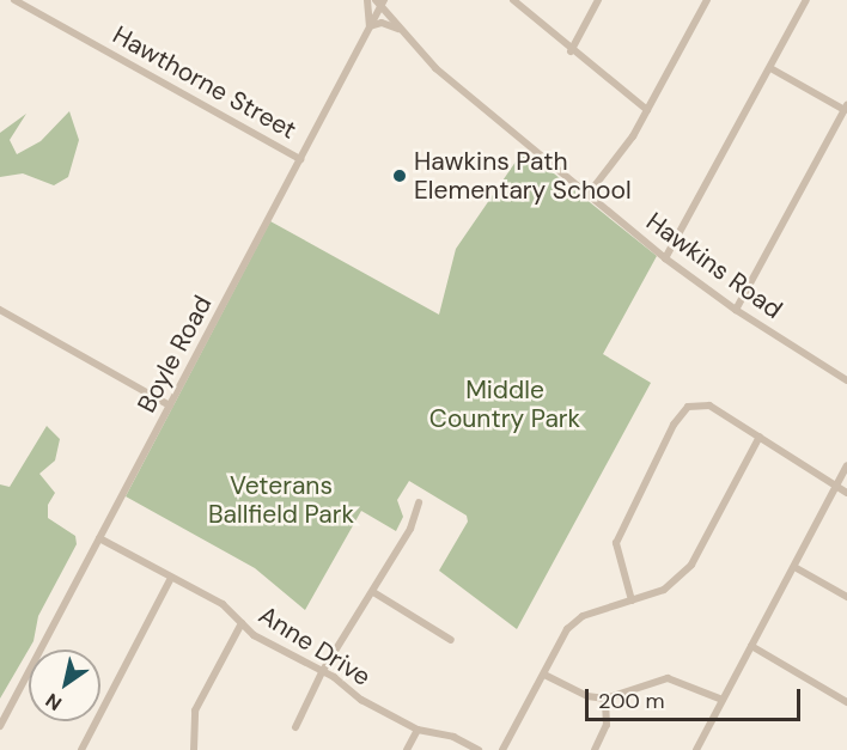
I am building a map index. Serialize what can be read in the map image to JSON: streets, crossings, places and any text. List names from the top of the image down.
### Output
{
  "streets": {
    "street": [
      "Hawthorne Street",
      "Hawkins Road",
      "Boyle Road",
      "Anne Drive"
    ]
  },
  "crossings": [
    ["Hawthorne Street", "Boyle Road"],
    ["Hawkins Road", "Boyle Road"],
    ["Boyle Road", "Anne Drive"]
  ],
  "parks": ["Middle Country Park", "Veterans Ballfield Park"],
  "places": ["Hawkins Path Elementary School"],
  "scale_bar": "200 m",
  "north": "bottom left"
}
